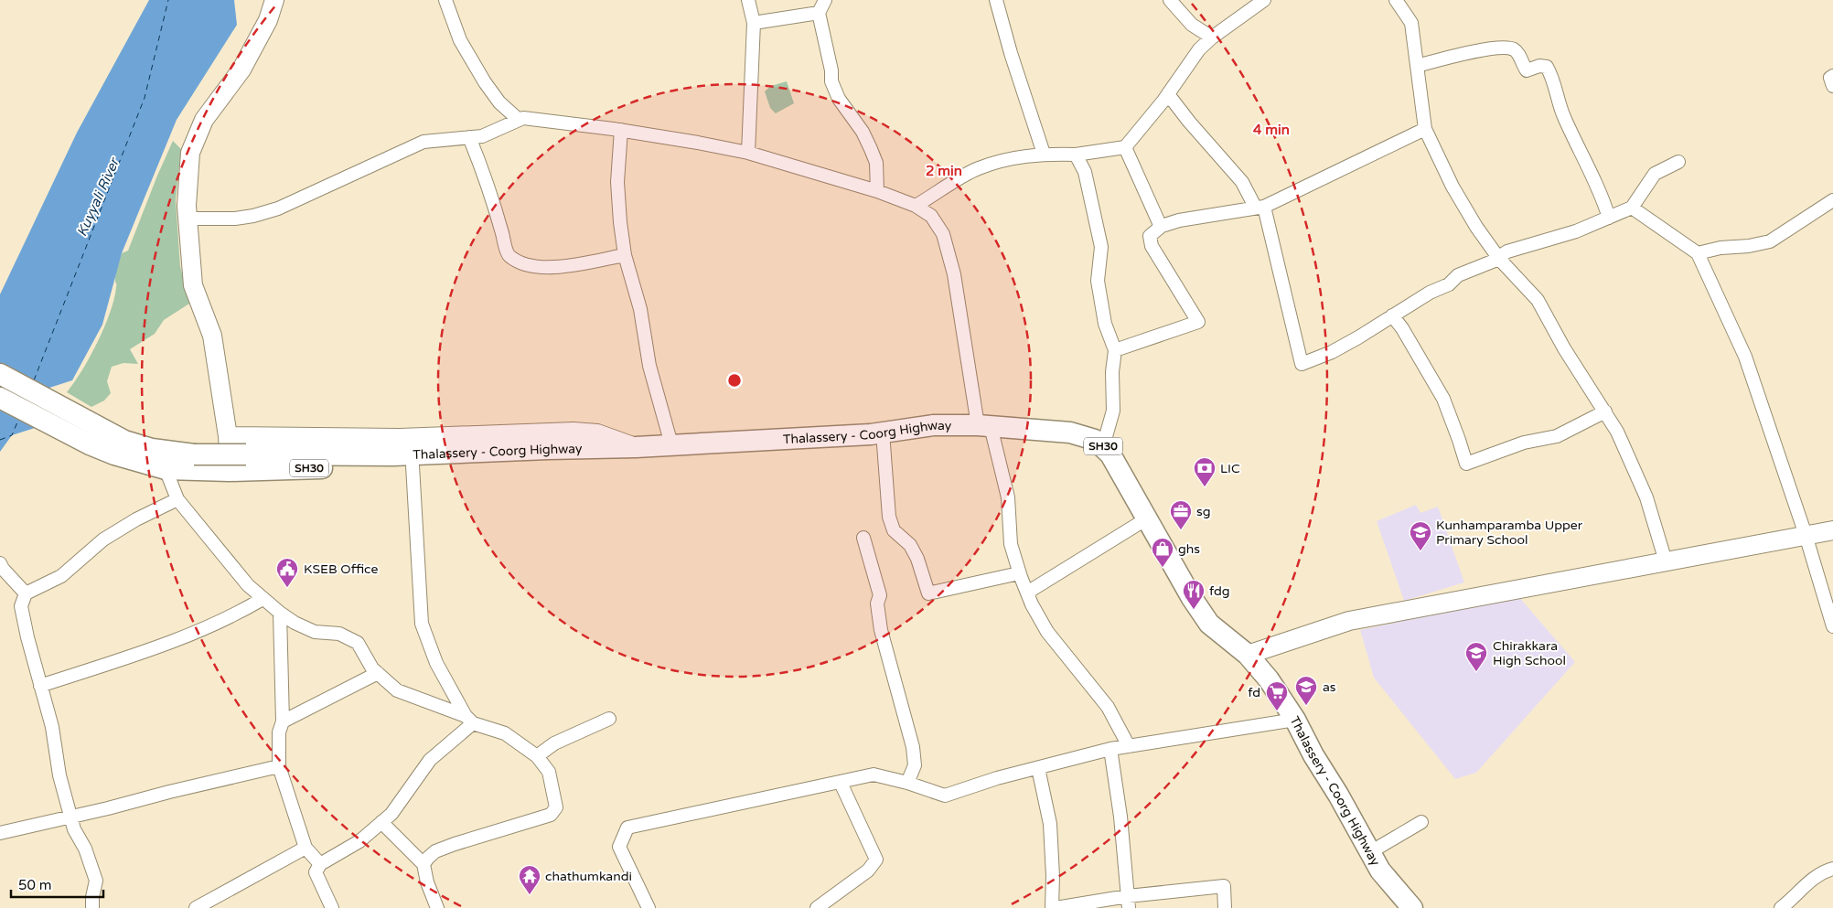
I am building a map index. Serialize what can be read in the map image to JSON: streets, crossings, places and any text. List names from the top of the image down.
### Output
{
  "streets": {
    "main road": ["Thalassery - Coorg Highway", "SH30"]
  },
  "crossings": [
    ["Thalassery - Coorg Highway", "SH30"]
  ],
  "water": ["Kuyyali River"],
  "places": {
    "bank": ["LIC"],
    "office": ["sg"],
    "school or university": ["Kunhamparamba Upper Primary School", "Chirakkara High School", "as"],
    "shop": ["ghs"],
    "public building": ["KSEB Office"],
    "restaurant": ["fdg"],
    "supermarket": ["fd"],
    "temple": ["chathumkandi"]
  },
  "scale_bar": "50 m",
  "rings": ["4 min", "2 min"]
}
